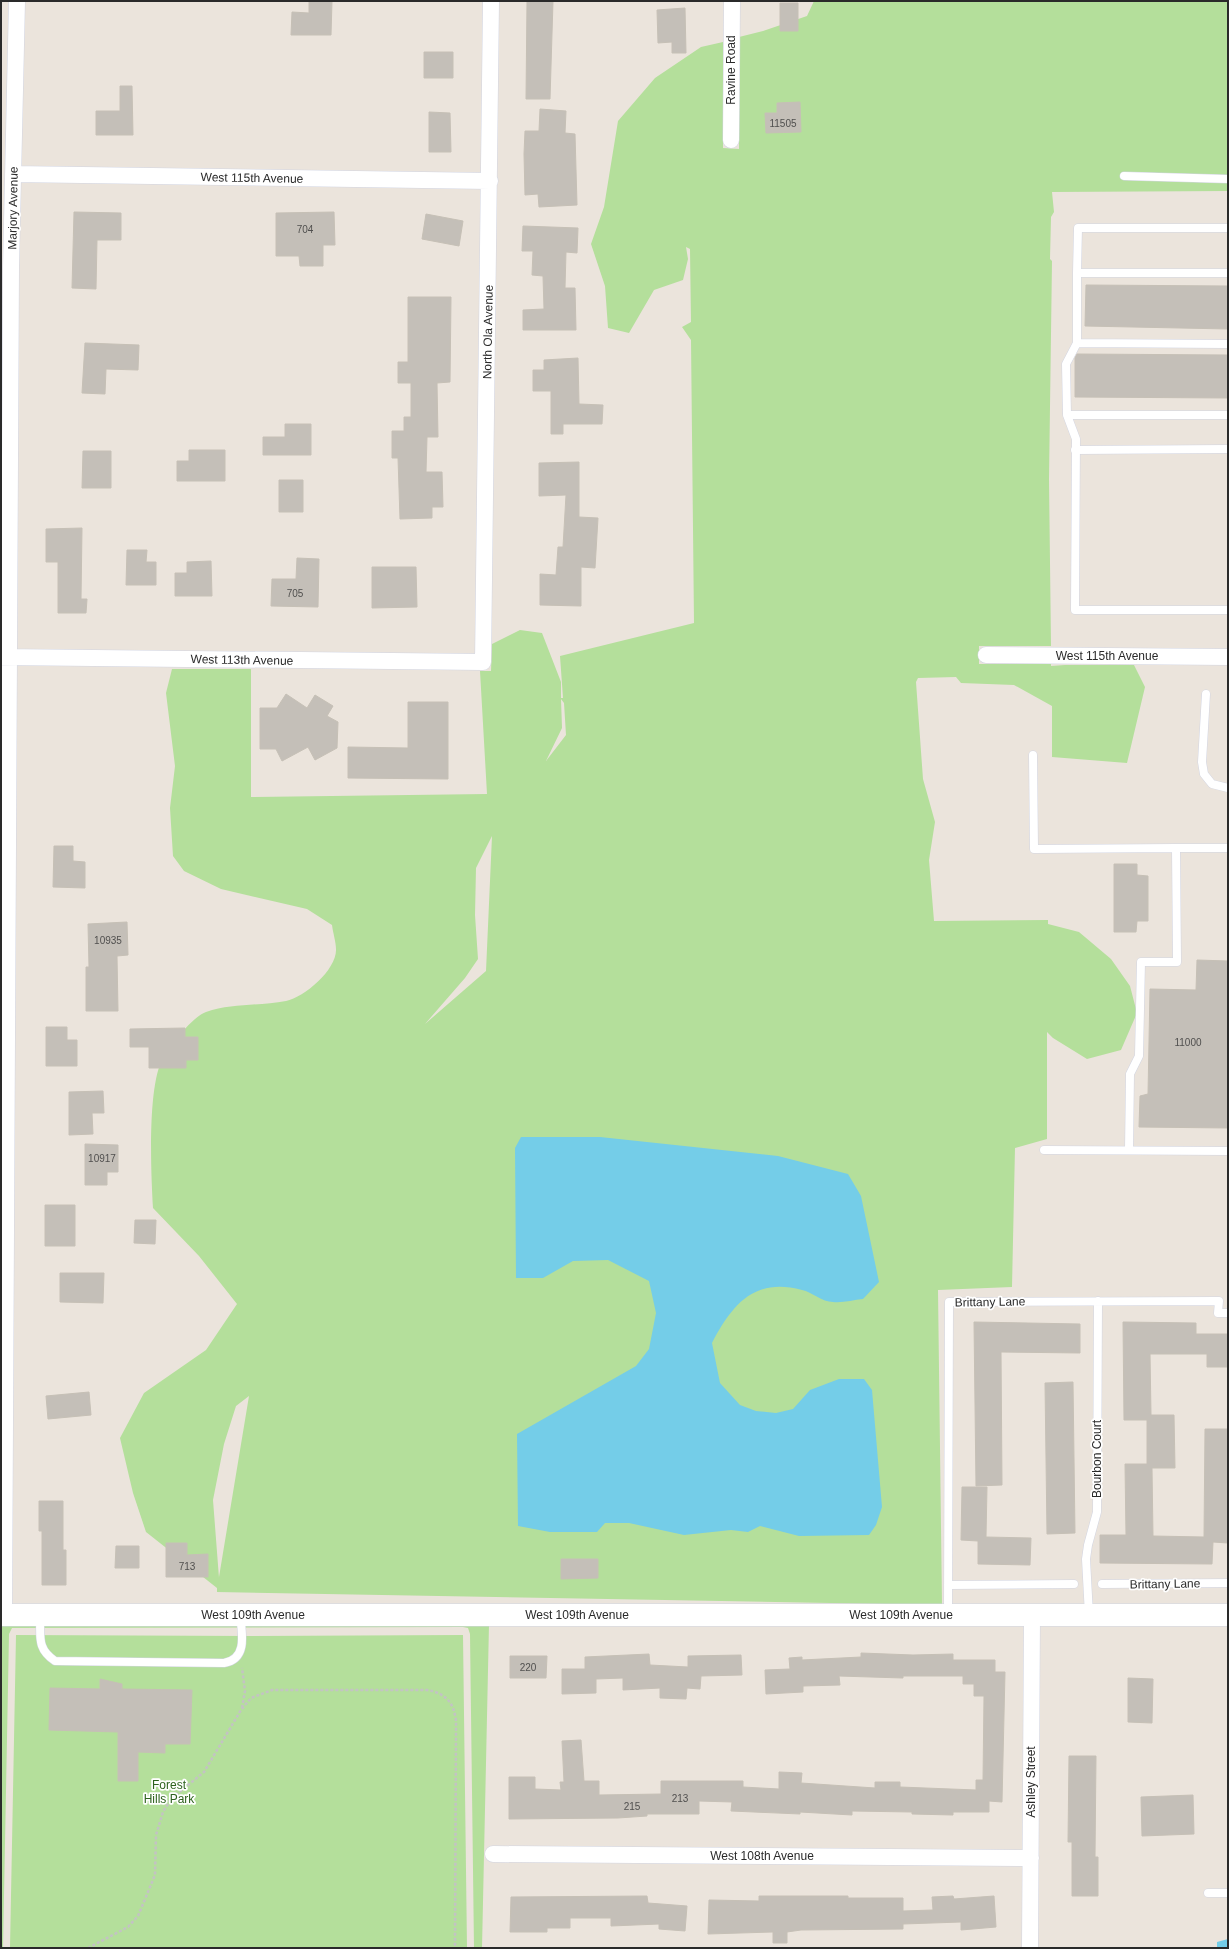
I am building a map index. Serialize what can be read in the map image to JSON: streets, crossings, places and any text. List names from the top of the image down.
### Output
{
  "streets": {
    "street": [
      "Ravine Road",
      "West 115th Avenue",
      "Marjory Avenue",
      "North Ola Avenue",
      "West 113th Avenue",
      "West 109th Avenue",
      "Ashley Street",
      "West 108th Avenue"
    ],
    "lane": ["Brittany Lane", "Bourbon Court"]
  },
  "crossings": [
    ["West 115th Avenue", "Marjory Avenue"],
    ["West 115th Avenue", "North Ola Avenue"],
    ["Marjory Avenue", "West 113th Avenue"],
    ["Marjory Avenue", "West 109th Avenue"],
    ["North Ola Avenue", "West 113th Avenue"],
    ["Brittany Lane", "Bourbon Court"],
    ["Brittany Lane", "West 109th Avenue"],
    ["Bourbon Court", "West 109th Avenue"],
    ["West 109th Avenue", "Ashley Street"],
    ["Ashley Street", "West 108th Avenue"]
  ],
  "parks": ["Forest Hills Park"],
  "house_numbers": [
    "11505",
    "704",
    "705",
    "10935",
    "11000",
    "10917",
    "713",
    "220",
    "213",
    "215"
  ]
}
